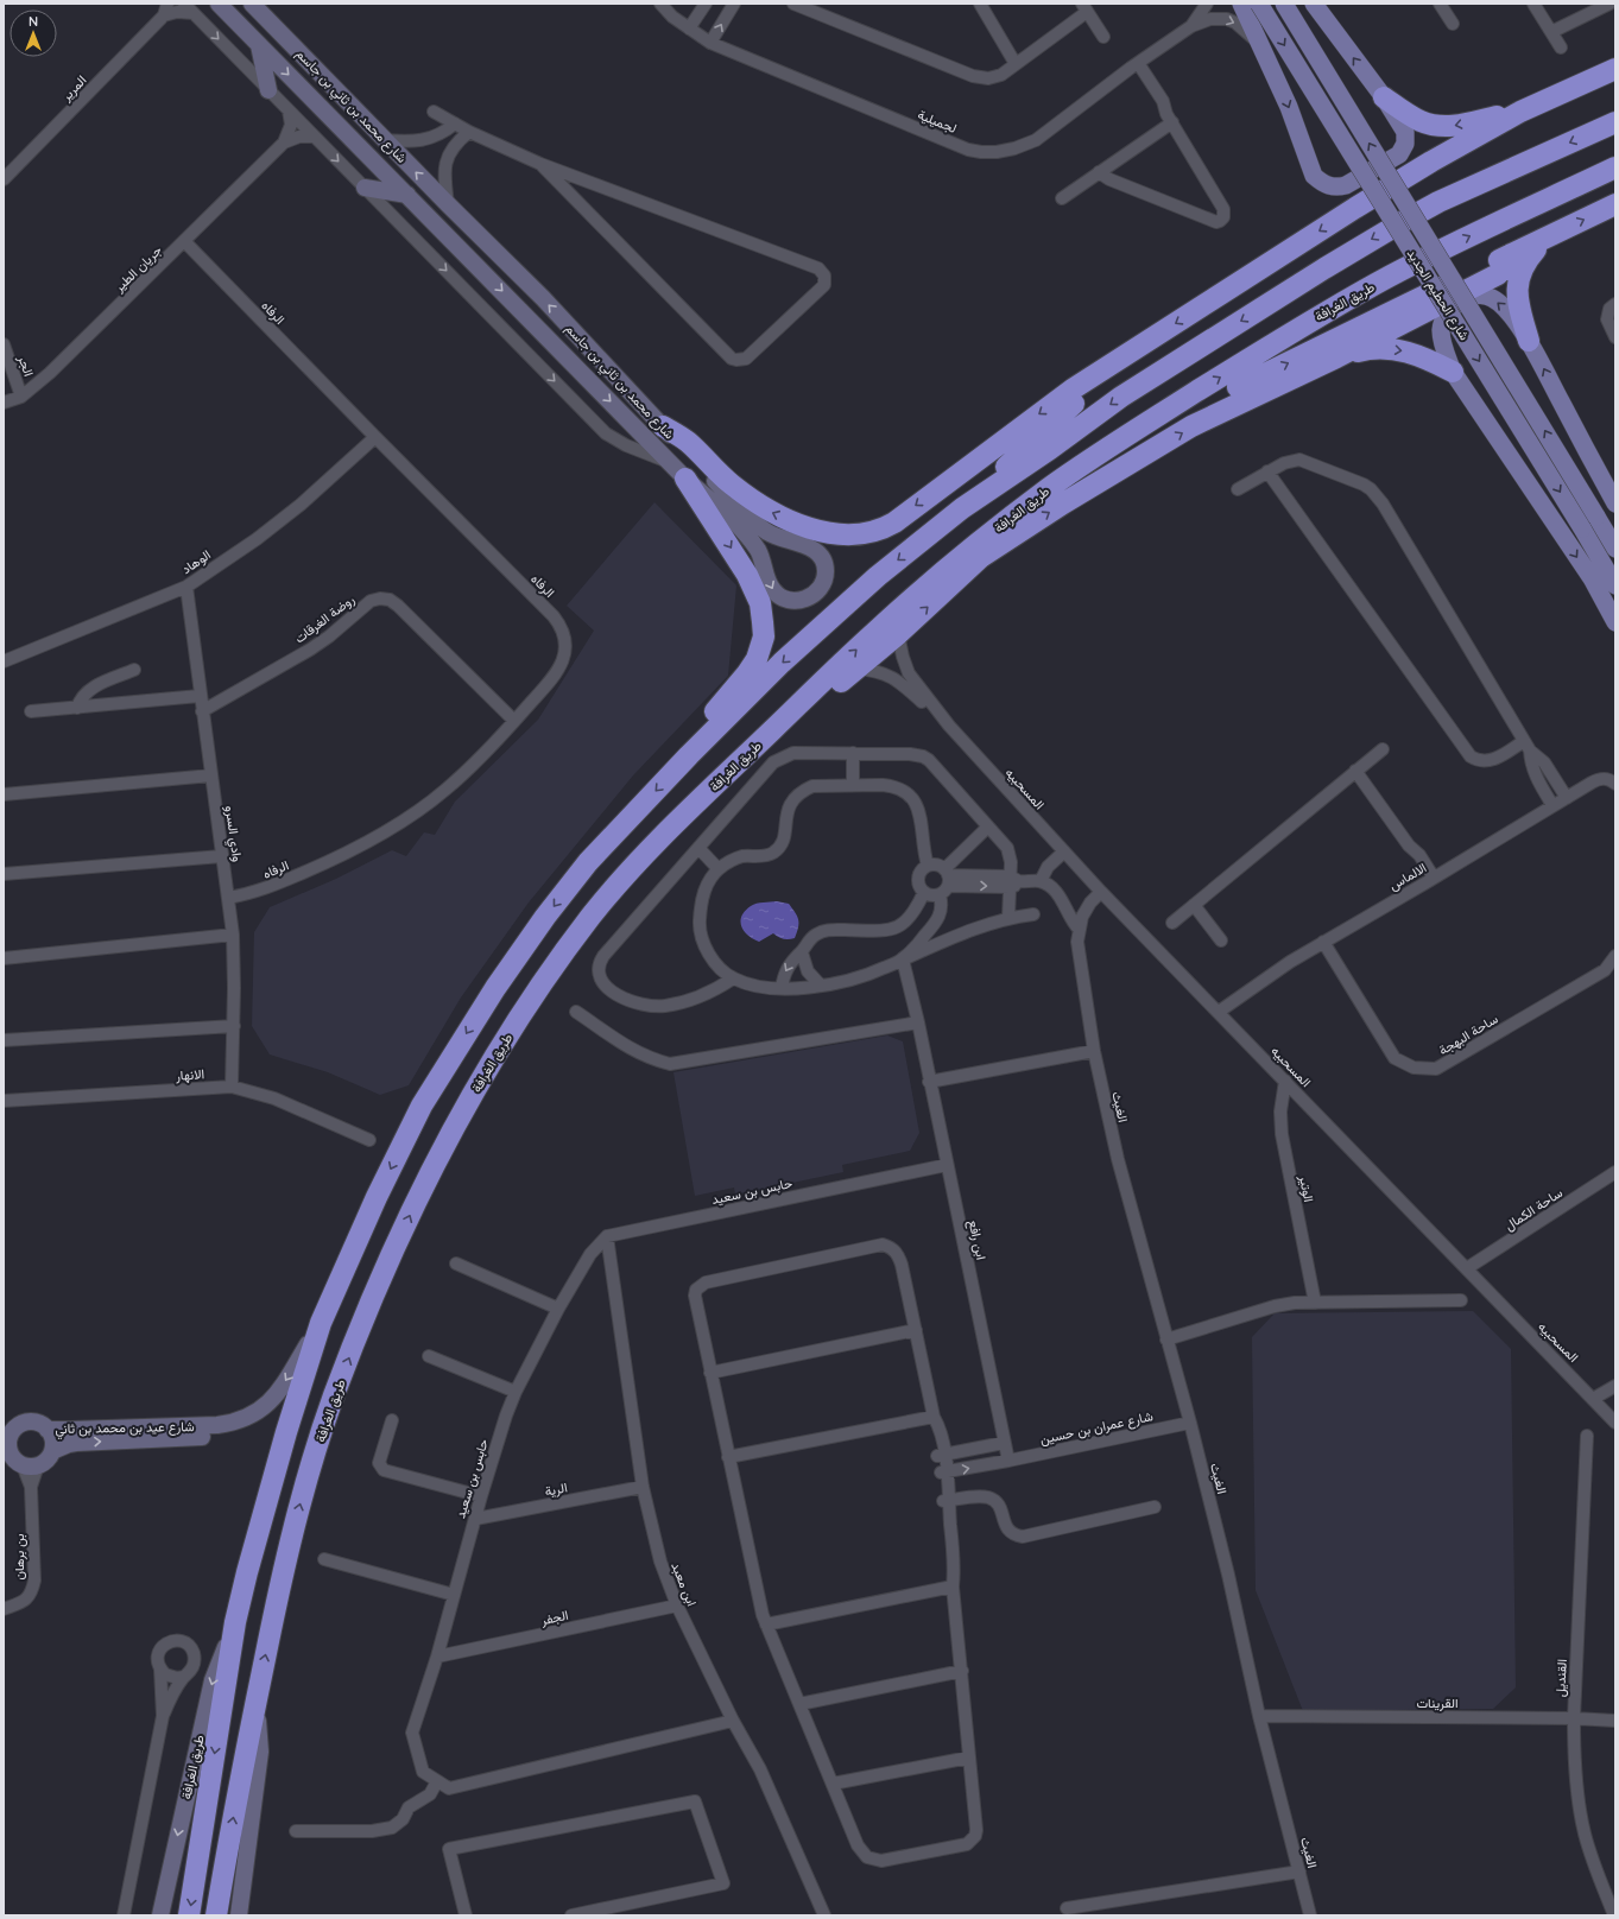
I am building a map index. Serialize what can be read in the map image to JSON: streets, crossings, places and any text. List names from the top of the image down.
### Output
{
  "streets": {
    "highway": ["طريق الغرافة"],
    "main road": ["شارع محمد بن ثاني بن جاسم", "شارع الحطيم الجديد", "شارع عيد بن محمد بن ثاني"],
    "street": [
      "المرير",
      "لجميلية",
      "جريان الطير",
      "الرفاه",
      "الجر",
      "الوهاد",
      "روضة الغرقات",
      "المسحبيه",
      "وادي السرو",
      "الالماس",
      "ساحة البهجة",
      "الانهار",
      "الغيث",
      "الوتير",
      "حابس بن سعيد",
      "ساحة الكمال",
      "ابن رافع",
      "شارع عمران بن حسين",
      "الرية",
      "بن برهان",
      "ابن معبد",
      "الجفر",
      "القنديل",
      "القرينات"
    ]
  },
  "crossings": [
    ["شارع محمد بن ثاني بن جاسم", "جريان الطير"],
    ["جريان الطير", "الرفاه"],
    ["جريان الطير", "الجر"],
    ["طريق الغرافة", "شارع عيد بن محمد بن ثاني"],
    ["الرفاه", "الوهاد"],
    ["الرفاه", "روضة الغرقات"],
    ["الرفاه", "وادي السرو"],
    ["الوهاد", "وادي السرو"],
    ["روضة الغرقات", "وادي السرو"],
    ["المسحبيه", "الالماس"],
    ["المسحبيه", "الغيث"],
    ["المسحبيه", "الوتير"],
    ["المسحبيه", "ساحة الكمال"],
    ["وادي السرو", "الانهار"],
    ["الالماس", "ساحة البهجة"],
    ["الغيث", "شارع عمران بن حسين"],
    ["الغيث", "القرينات"],
    ["حابس بن سعيد", "ابن رافع"],
    ["حابس بن سعيد", "الرية"],
    ["حابس بن سعيد", "ابن معبد"],
    ["حابس بن سعيد", "الجفر"],
    ["ابن رافع", "شارع عمران بن حسين"],
    ["شارع عيد بن محمد بن ثاني", "بن برهان"],
    ["الرية", "ابن معبد"],
    ["ابن معبد", "الجفر"],
    ["القنديل", "القرينات"]
  ],
  "north": "top"
}
